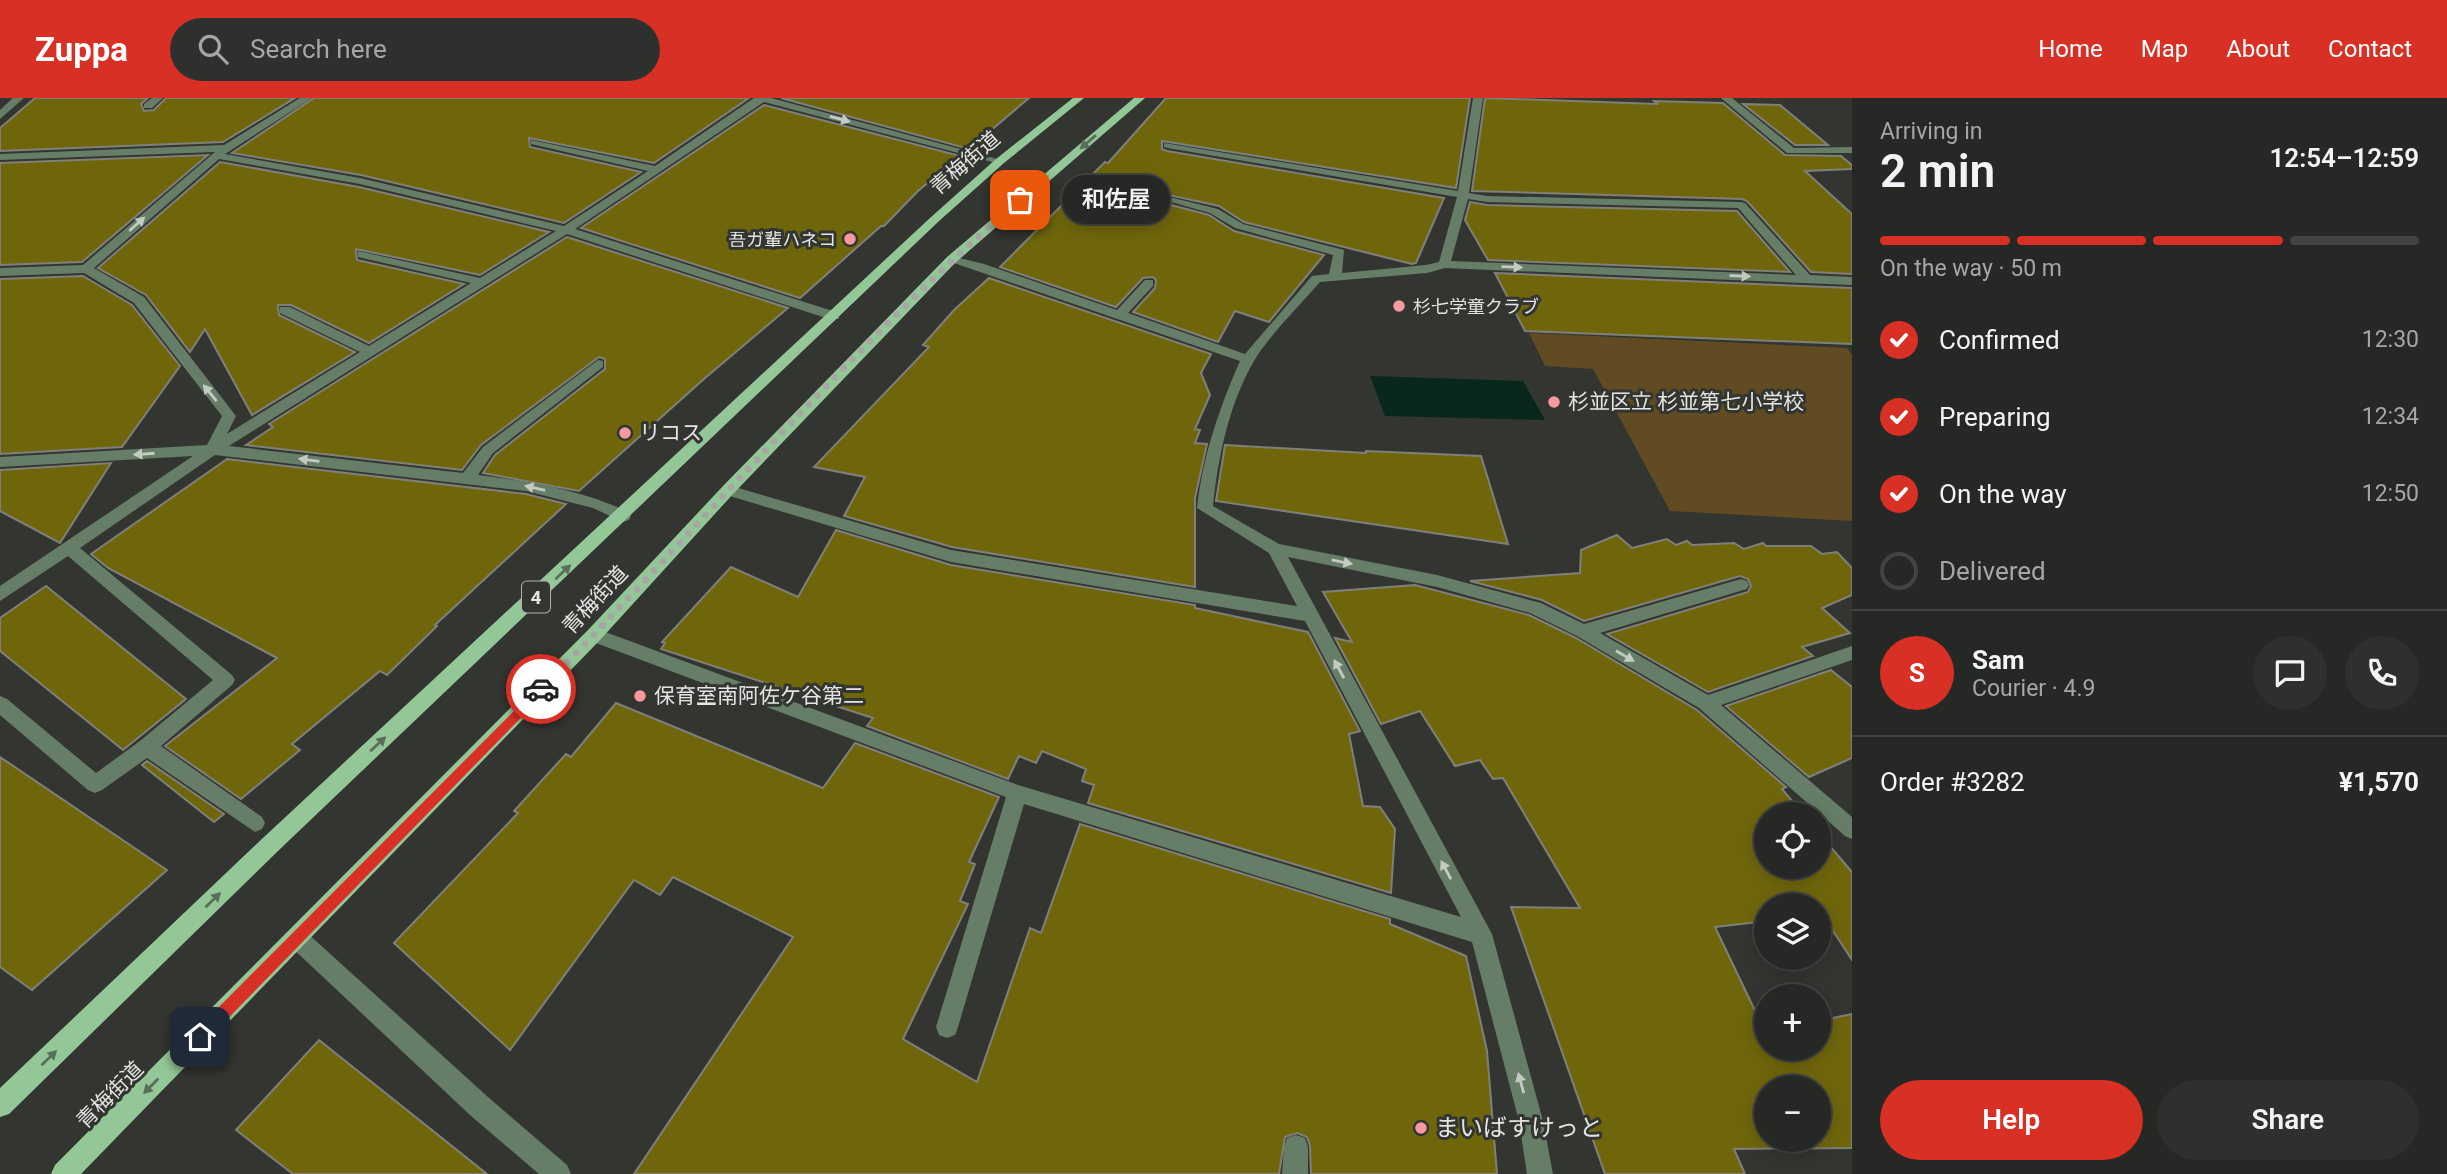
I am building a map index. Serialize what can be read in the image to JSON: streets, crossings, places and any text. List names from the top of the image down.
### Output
{
  "streets": {
    "main road": ["青梅街道", "4"]
  },
  "places": [
    "和佐屋",
    "吾ガ輩ハネコ",
    "杉七学童クラブ",
    "杉並区立 杉並第七小学校",
    "リコス",
    "保育室南阿佐ケ谷第二",
    "まいばすけっと"
  ],
  "page": {
    "header": "Zuppa",
    "search": "Search here",
    "nav": [
      "Home",
      "Map",
      "About",
      "Contact"
    ],
    "heading": ["2 min", "Arriving in", "12:54–12:59"],
    "panel": [
      "Sam",
      "Courier · 4.9",
      "Order #3282",
      "¥1,570"
    ],
    "bubble": "和佐屋",
    "bar": "On the way · 50 m",
    "list": [
      ["Confirmed", "12:30"],
      ["Preparing", "12:34"],
      ["On the way", "12:50"],
      "Delivered"
    ],
    "round": "S",
    "map_buttons": ["+", "−"],
    "buttons": ["Help", "Share"]
  }
}
